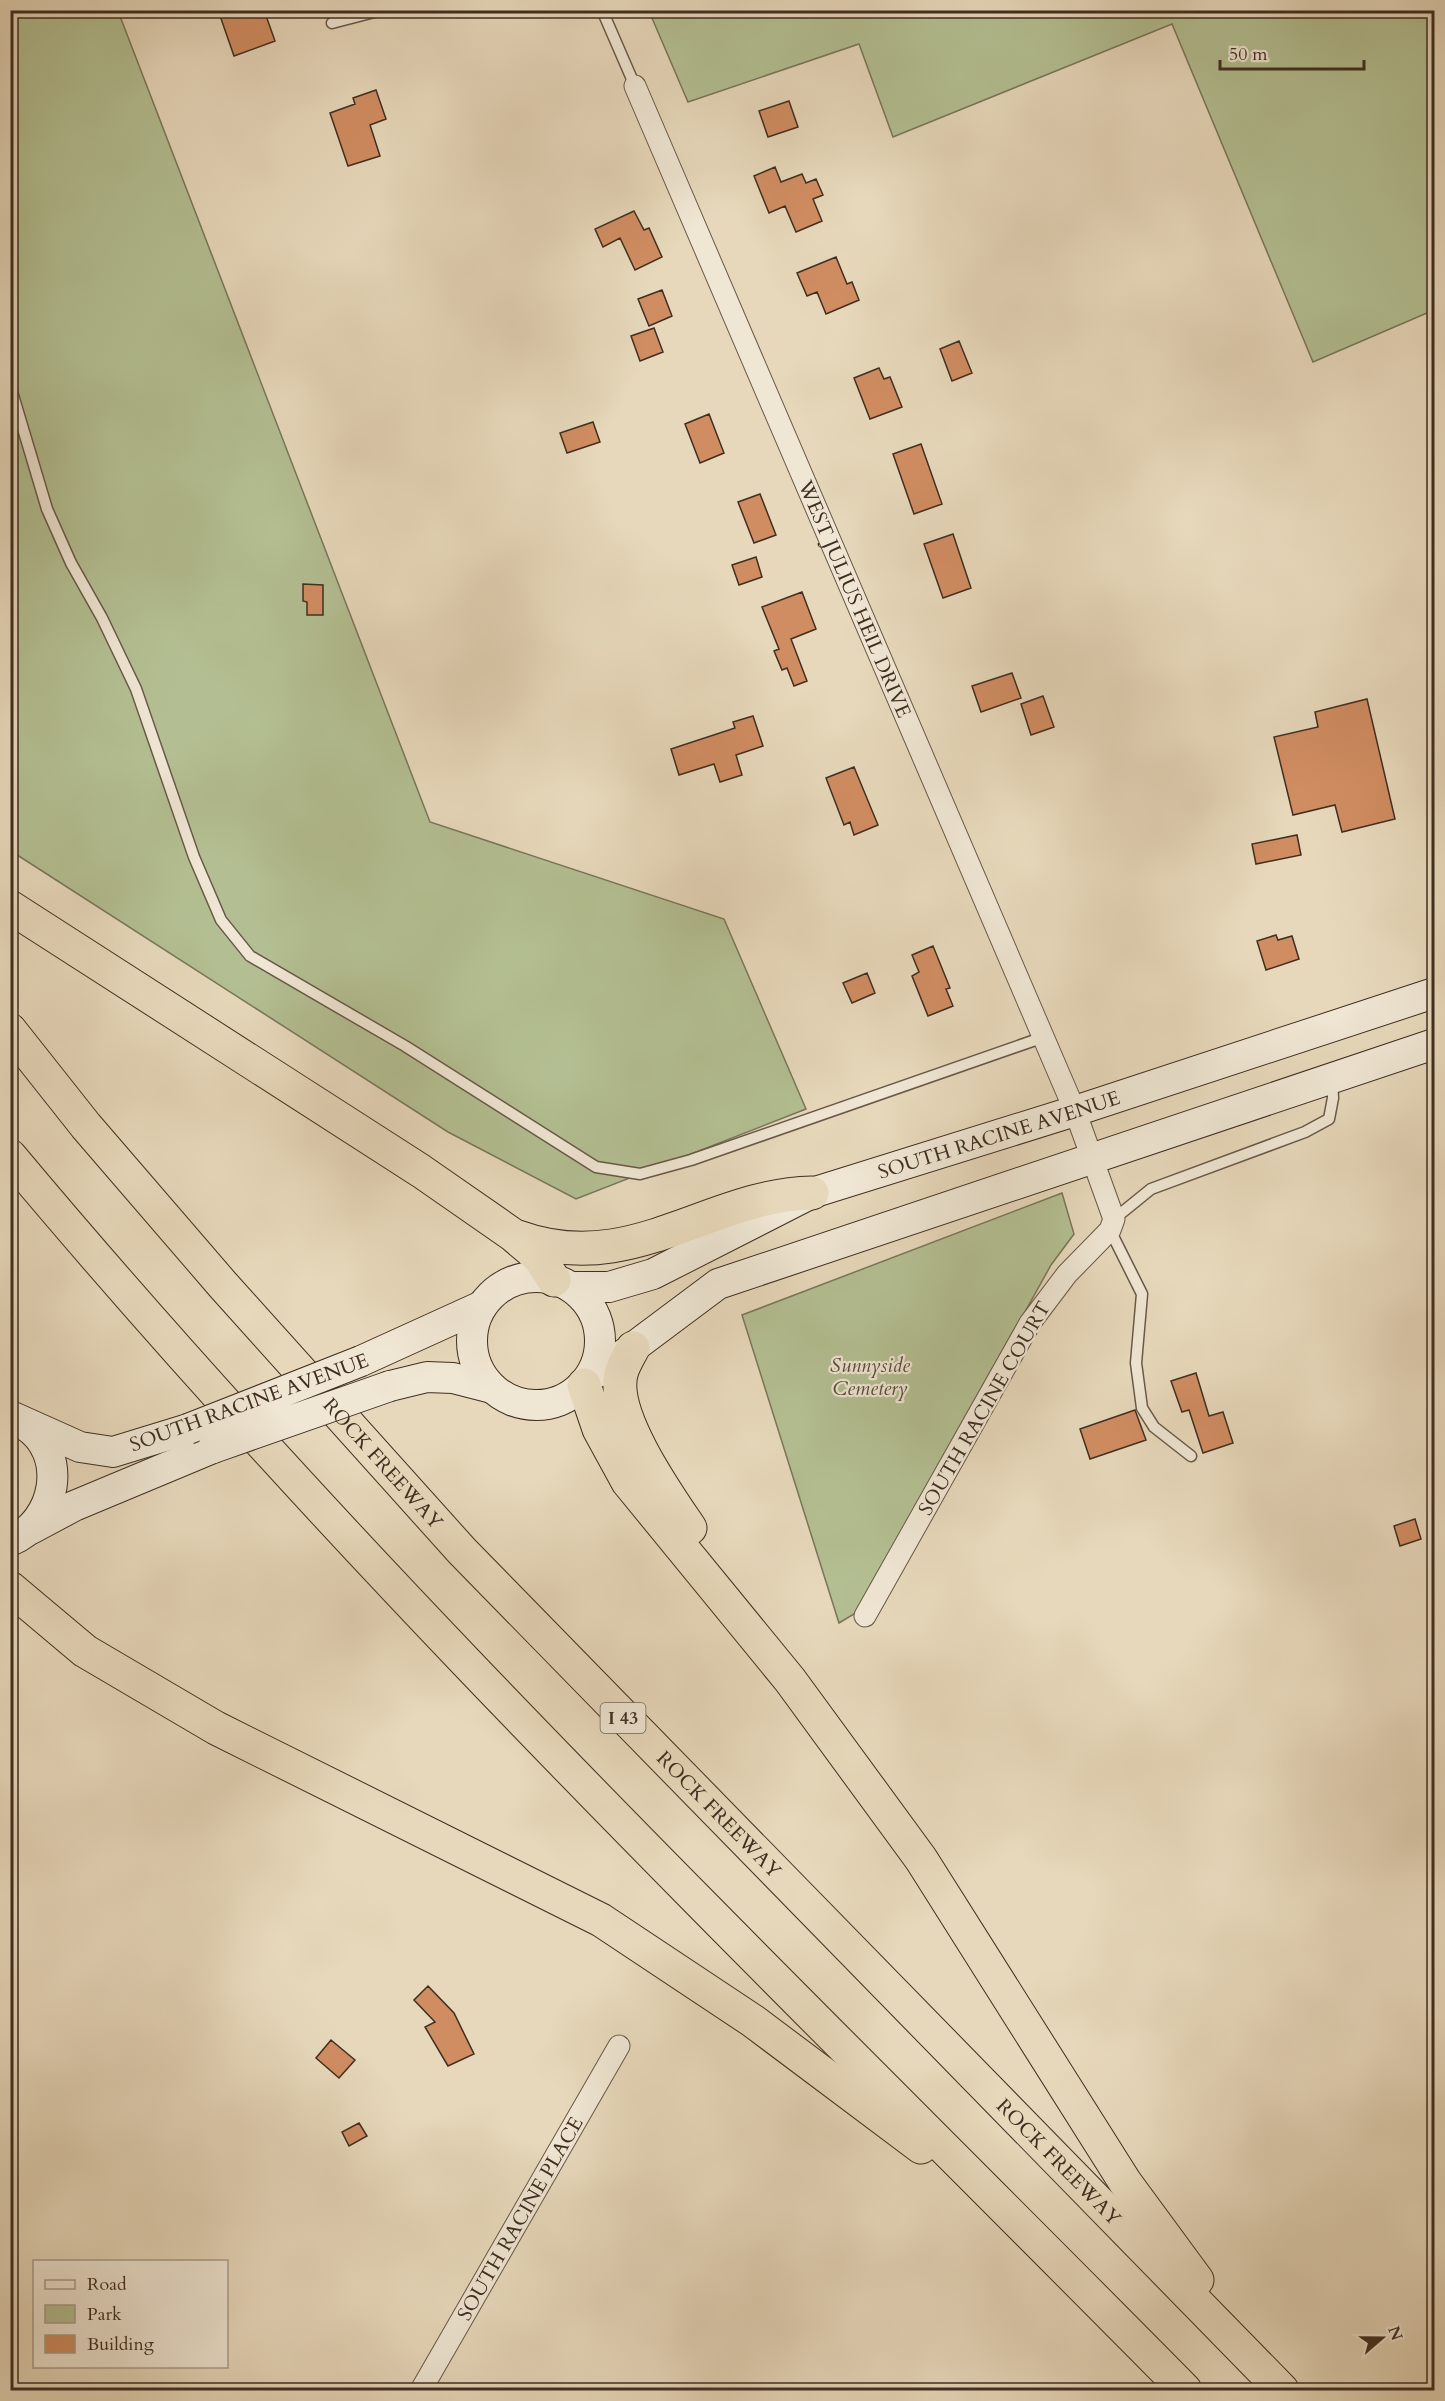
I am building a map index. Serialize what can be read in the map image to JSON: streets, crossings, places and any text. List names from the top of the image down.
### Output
{
  "streets": {
    "highway": ["ROCK FREEWAY", "I 43"],
    "main road": ["SOUTH RACINE AVENUE"],
    "street": ["WEST JULIUS HEIL DRIVE", "SOUTH RACINE COURT", "SOUTH RACINE PLACE"]
  },
  "crossings": [
    ["WEST JULIUS HEIL DRIVE", "SOUTH RACINE AVENUE"]
  ],
  "parks": ["Sunnyside Cemetery"],
  "legend": ["Road", "Park", "Building"],
  "scale_bar": "50 m",
  "north": "right"
}
